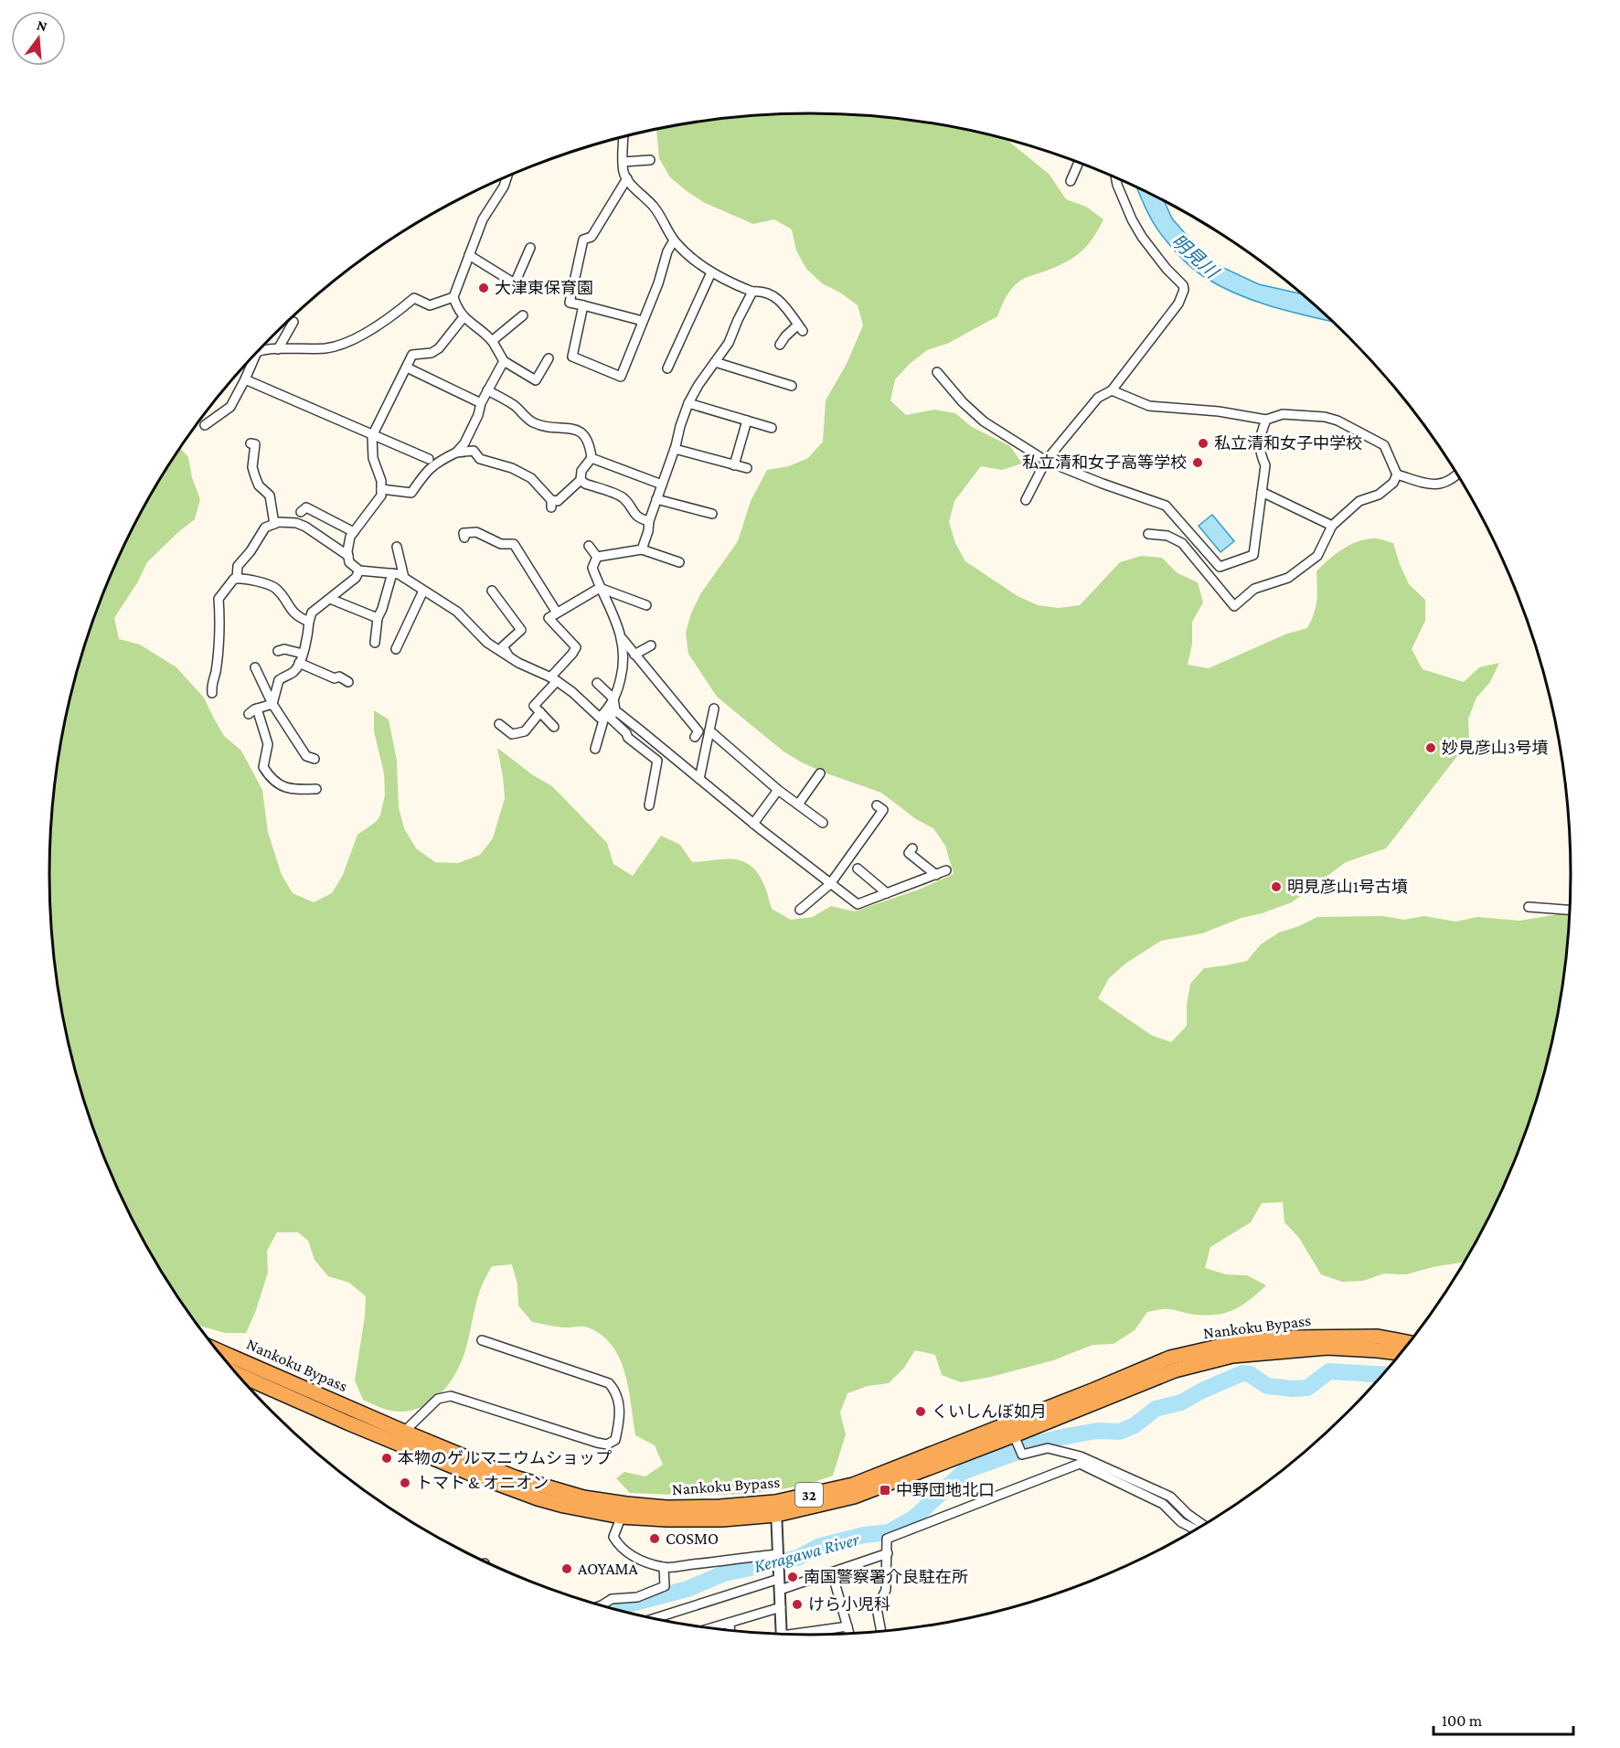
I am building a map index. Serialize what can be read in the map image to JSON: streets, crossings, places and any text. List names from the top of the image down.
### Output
{
  "streets": {
    "highway": ["Nankoku Bypass", "32"]
  },
  "water": ["明見川", "Keragawa River"],
  "places": {
    "other": [
      "大津東保育園",
      "私立清和女子中学校",
      "私立清和女子高等学校",
      "妙見彦山3号墳",
      "明見彦山1号古墳",
      "くいしんぼ如月",
      "本物のゲルマニウムショップ",
      "トマト & オニオン",
      "COSMO",
      "AOYAMA",
      "南国警察署介良駐在所",
      "けら小児科"
    ],
    "transit": ["中野団地北口"]
  },
  "scale_bar": "100 m",
  "north": "top"
}
